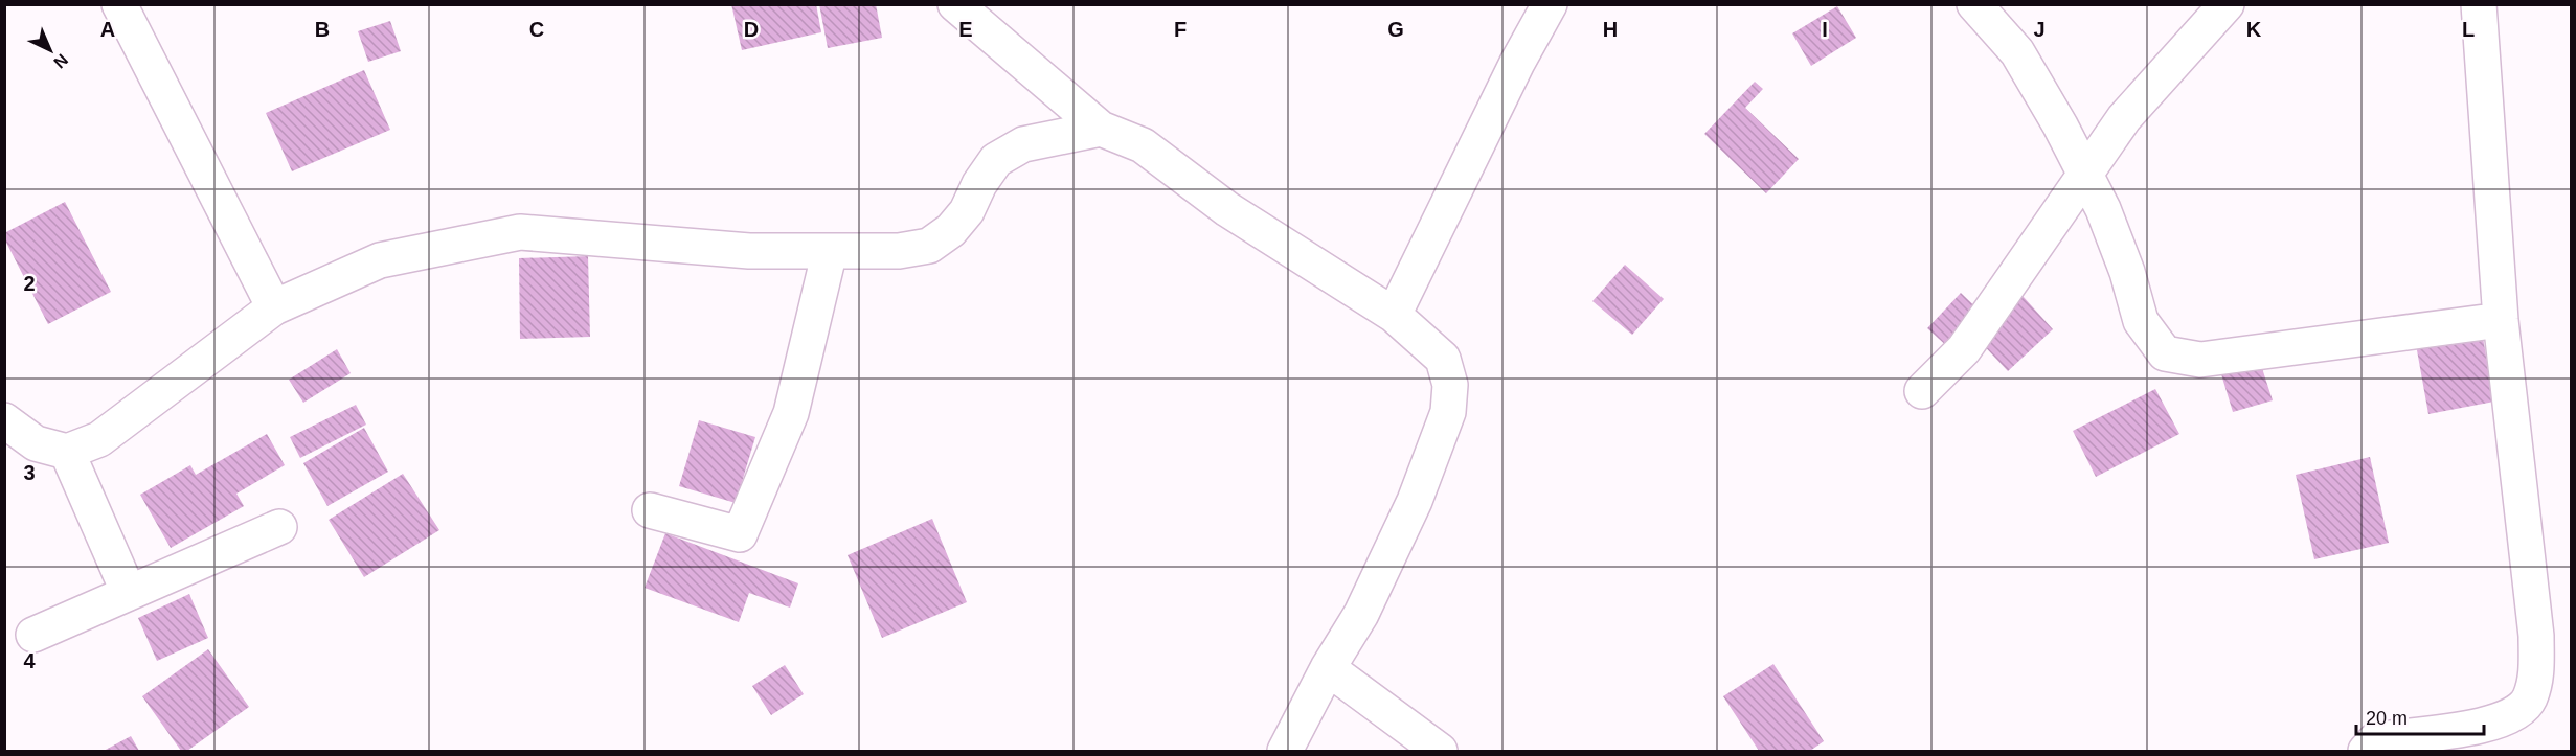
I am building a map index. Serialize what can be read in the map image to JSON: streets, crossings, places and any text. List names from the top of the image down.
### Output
{
  "scale_bar": "20 m",
  "north": "bottom right",
  "grid": {
    "columns": [
      "A",
      "B",
      "C",
      "D",
      "E",
      "F",
      "G",
      "H",
      "I",
      "J",
      "K",
      "L"
    ],
    "rows": ["2", "3", "4"]
  }
}
